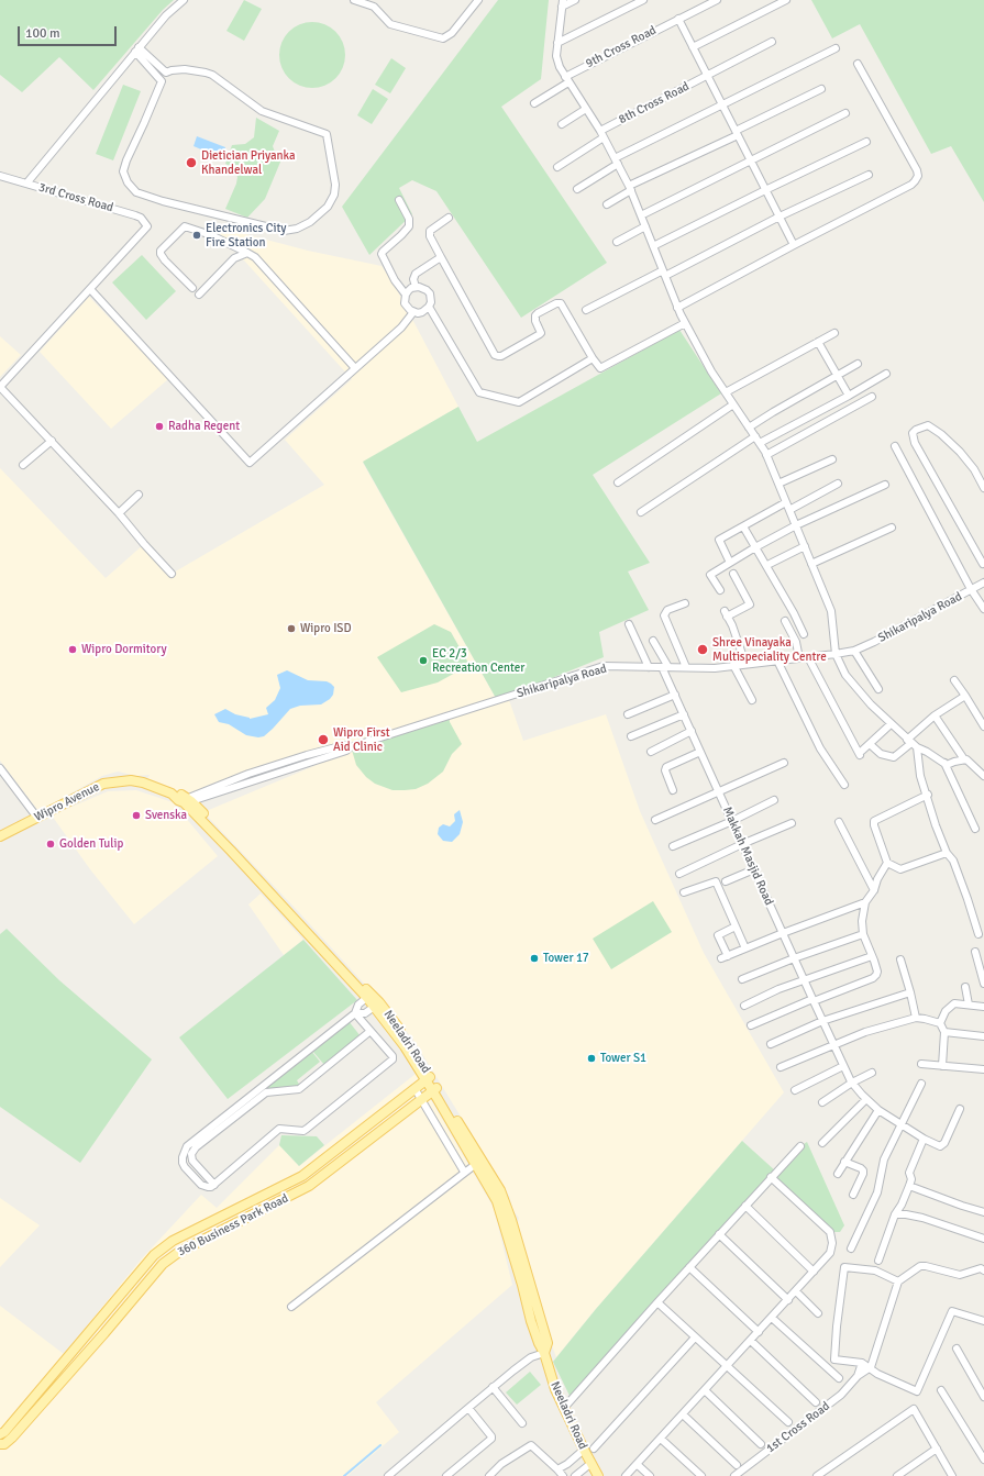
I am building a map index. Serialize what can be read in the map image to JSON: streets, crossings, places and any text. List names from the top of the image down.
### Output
{
  "streets": {
    "main road": ["Wipro Avenue", "Neeladri Road", "360 Business Park Road"],
    "street": [
      "9th Cross Road",
      "8th Cross Road",
      "3rd Cross Road",
      "Shikaripalya Road",
      "Makkah Masjid Road",
      "1st Cross Road"
    ]
  },
  "crossings": [
    ["Shikaripalya Road", "Wipro Avenue"],
    ["Shikaripalya Road", "Makkah Masjid Road"],
    ["Shikaripalya Road", "Neeladri Road"],
    ["Wipro Avenue", "Neeladri Road"],
    ["Neeladri Road", "360 Business Park Road"]
  ],
  "places": [
    "Dietician Priyanka Khandelwal",
    "Electronics City Fire Station",
    "Radha Regent",
    "Wipro ISD",
    "Wipro Dormitory",
    "Shree Vinayaka Multispeciality Centre",
    "EC 2/3 Recreation Center",
    "Wipro First Aid Clinic",
    "Svenska",
    "Golden Tulip",
    "Tower 17",
    "Tower S1"
  ],
  "scale_bar": "100 m"
}
